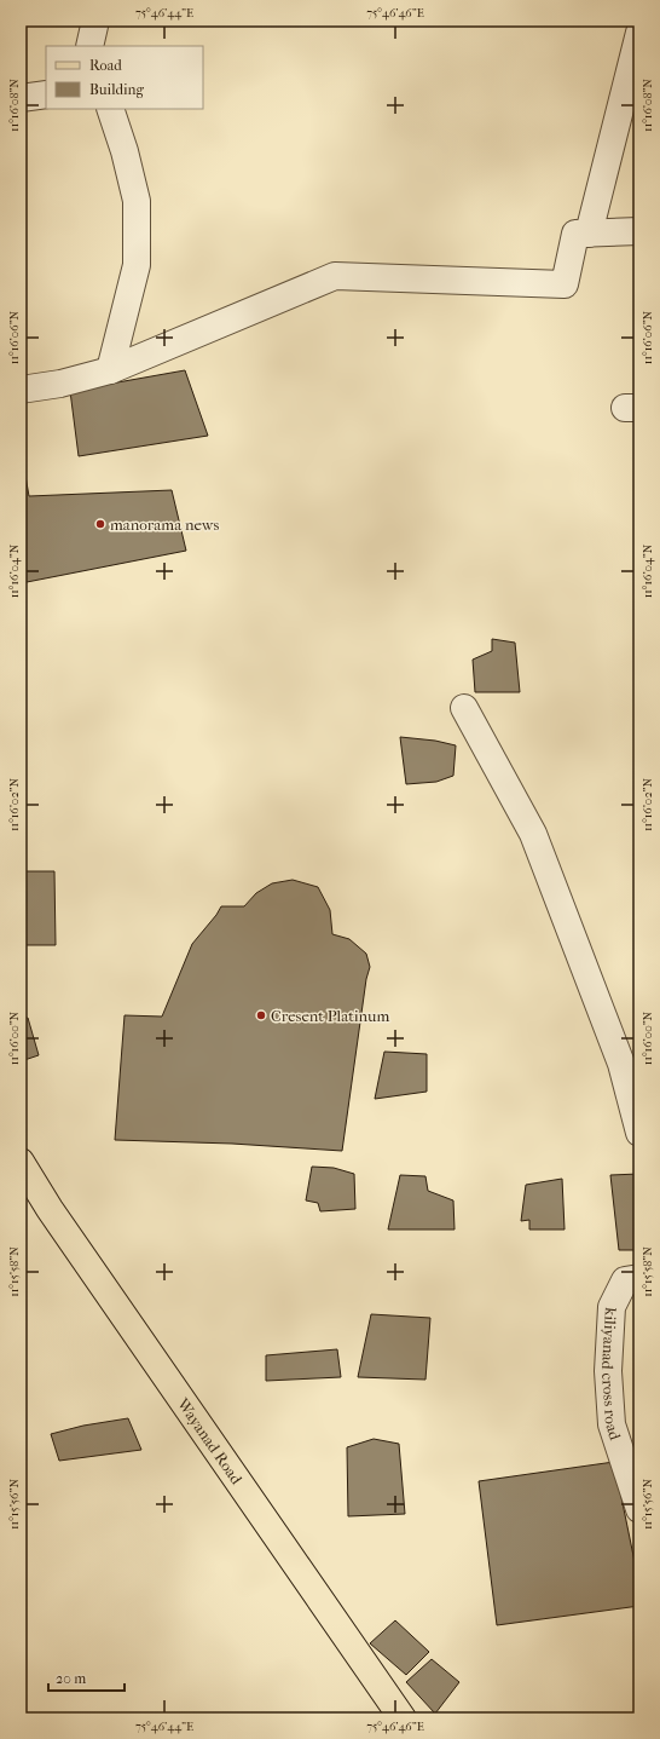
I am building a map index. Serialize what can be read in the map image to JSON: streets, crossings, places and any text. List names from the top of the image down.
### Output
{
  "streets": {
    "main road": ["Wayanad Road"],
    "street": ["kiliyanad cross road"]
  },
  "places": ["manorama news", "Cresent Platinum"],
  "legend": ["Road", "Building"],
  "scale_bar": "20 m",
  "coordinates": [
    "75°46'44\"E",
    "75°46'46\"E",
    "11°16'08\"N",
    "11°16'06\"N",
    "11°16'04\"N",
    "11°16'02\"N",
    "11°16'00\"N",
    "11°15'58\"N",
    "11°15'56\"N"
  ]
}
